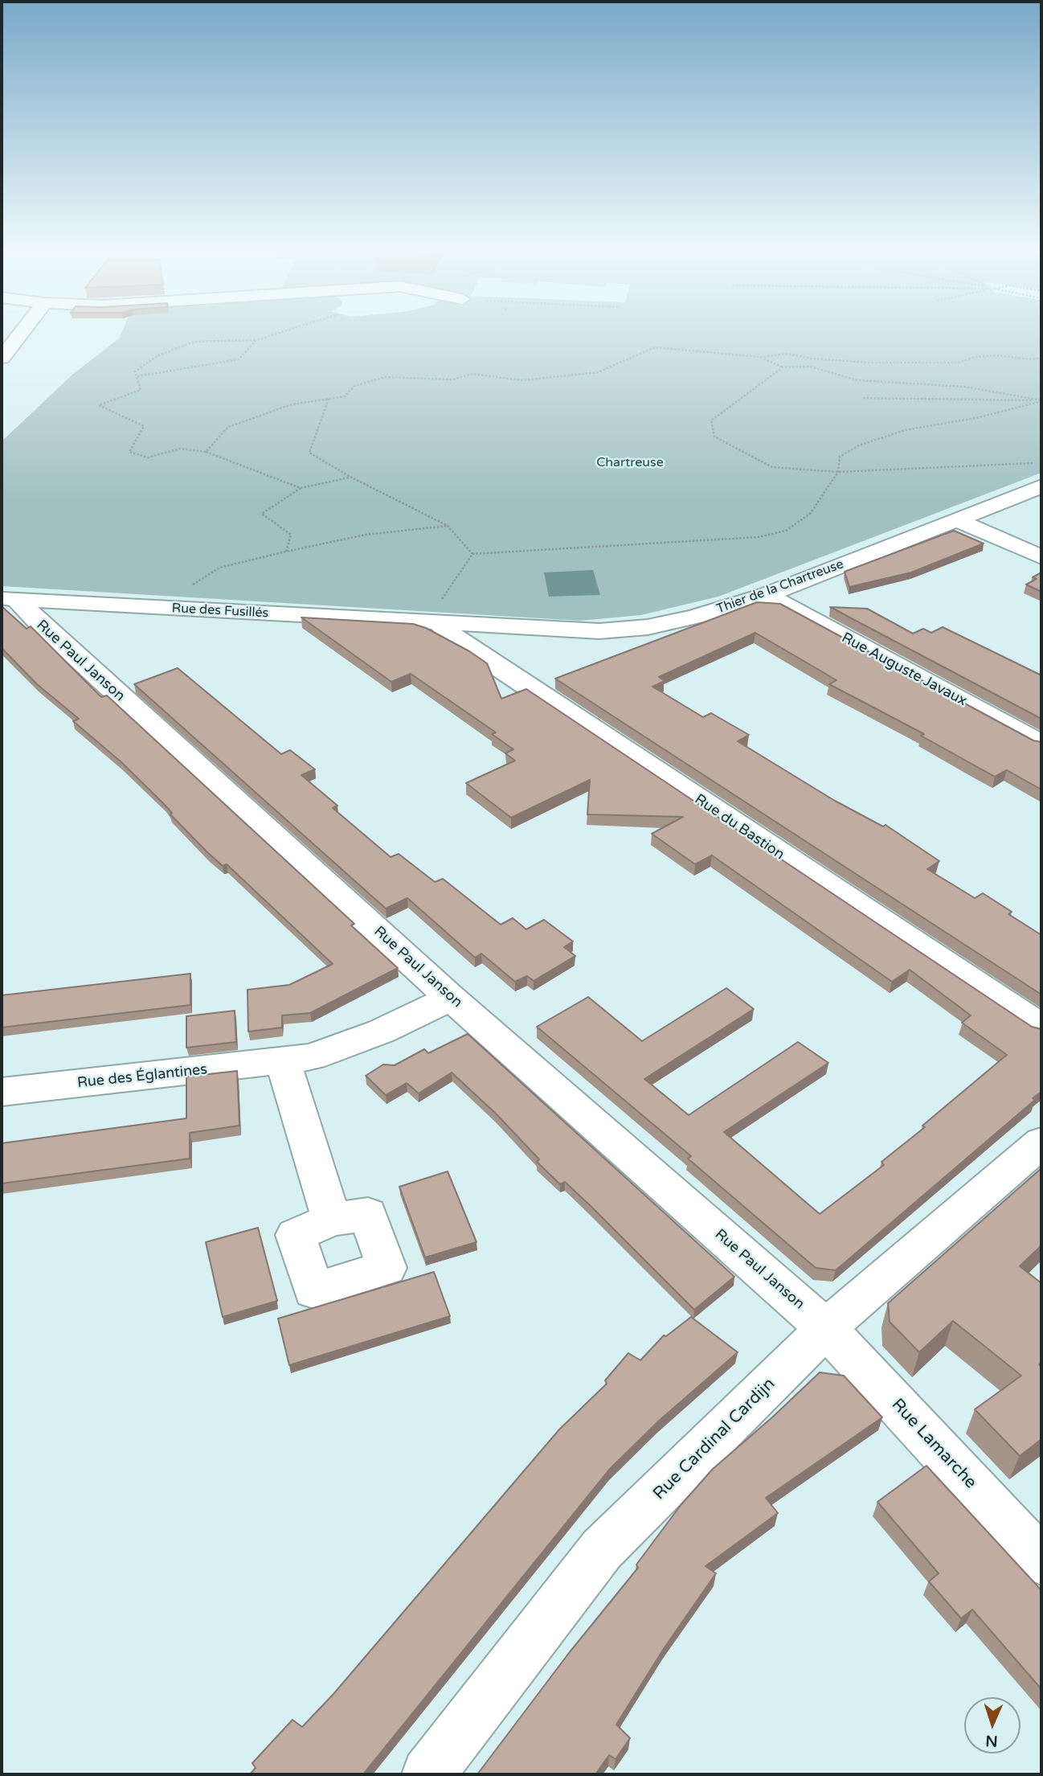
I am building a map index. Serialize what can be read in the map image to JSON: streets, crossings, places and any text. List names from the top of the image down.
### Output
{
  "streets": {
    "street": [
      "Thier de la Chartreuse",
      "Rue des Fusillés",
      "Rue Paul Janson",
      "Rue Auguste Javaux",
      "Rue du Bastion",
      "Rue des Églantines",
      "Rue Cardinal Cardijn",
      "Rue Lamarche"
    ]
  },
  "crossings": [
    ["Thier de la Chartreuse", "Rue des Fusillés"],
    ["Thier de la Chartreuse", "Rue Auguste Javaux"],
    ["Thier de la Chartreuse", "Rue du Bastion"],
    ["Rue des Fusillés", "Rue Paul Janson"],
    ["Rue des Fusillés", "Rue du Bastion"],
    ["Rue Paul Janson", "Rue des Églantines"],
    ["Rue Paul Janson", "Rue Cardinal Cardijn"],
    ["Rue Paul Janson", "Rue Lamarche"],
    ["Rue Cardinal Cardijn", "Rue Lamarche"]
  ],
  "parks": ["Chartreuse"],
  "north": "bottom"
}
